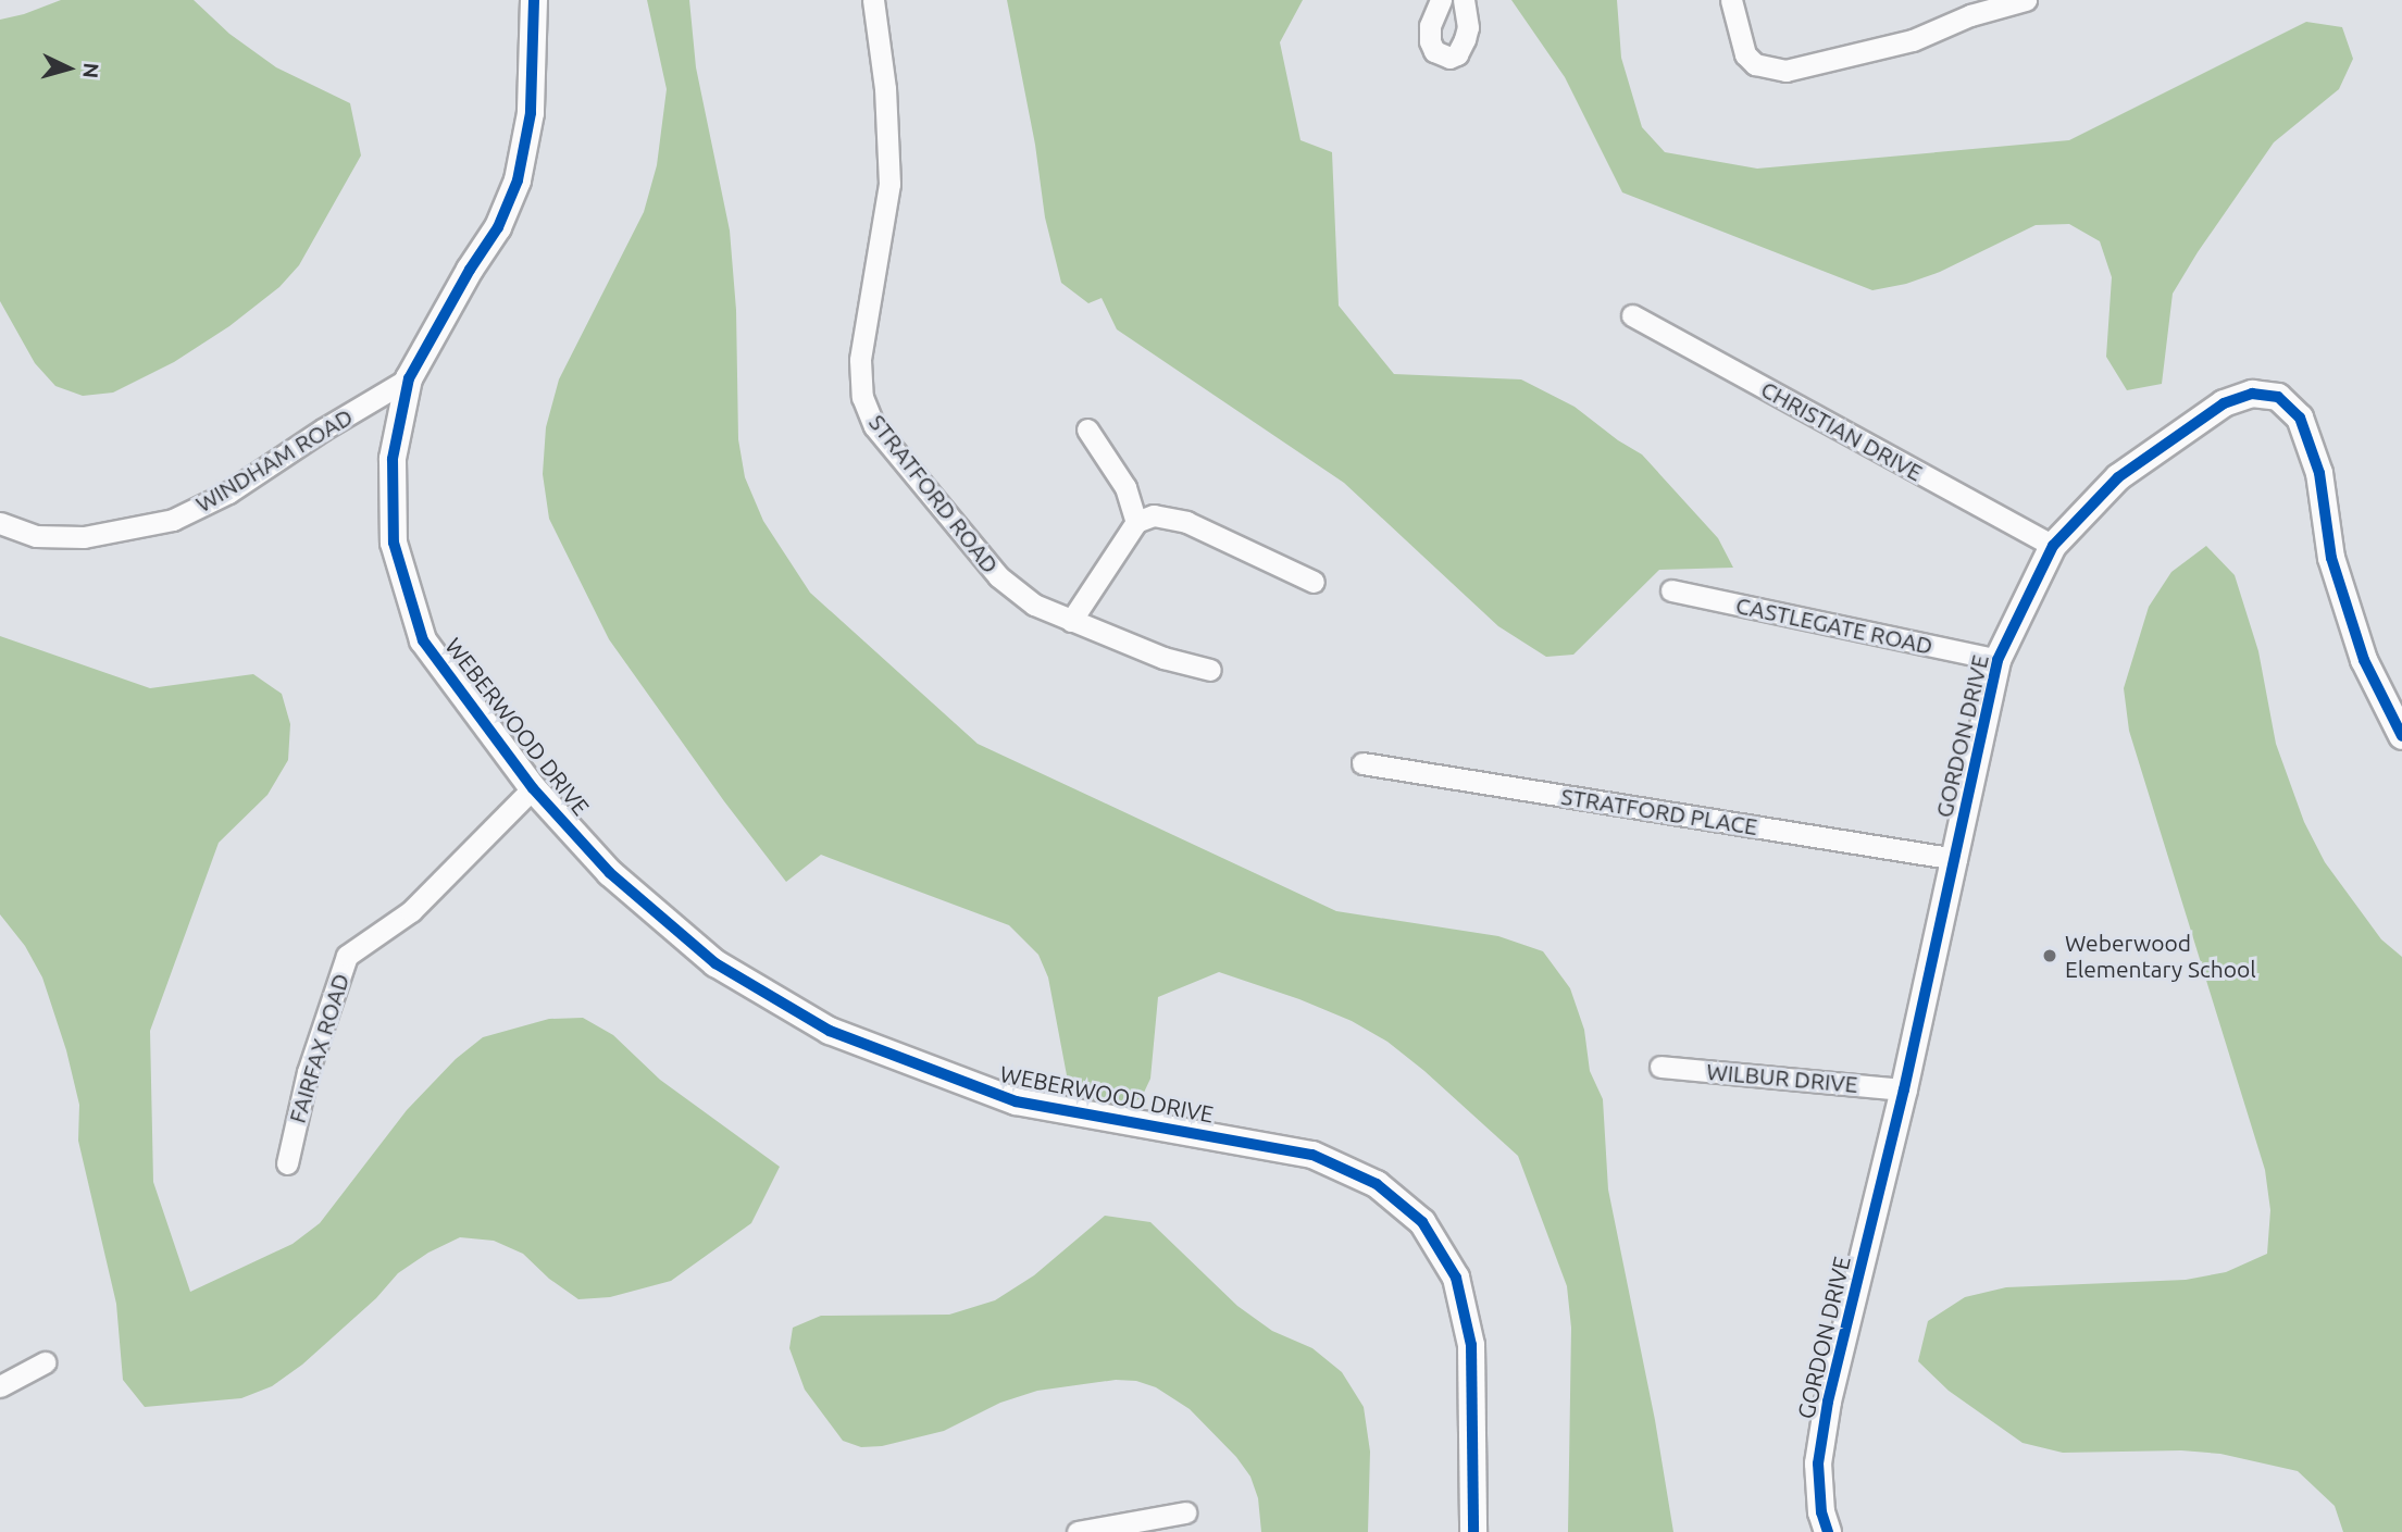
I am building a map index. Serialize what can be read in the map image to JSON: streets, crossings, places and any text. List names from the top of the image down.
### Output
{
  "streets": {
    "street": [
      "CHRISTIAN DRIVE",
      "WINDHAM ROAD",
      "STRATFORD ROAD",
      "CASTLEGATE ROAD",
      "WEBERWOOD DRIVE",
      "GORDON DRIVE",
      "STRATFORD PLACE",
      "FAIRFAX ROAD",
      "WILBUR DRIVE"
    ]
  },
  "crossings": [
    ["CHRISTIAN DRIVE", "GORDON DRIVE"],
    ["WINDHAM ROAD", "WEBERWOOD DRIVE"],
    ["CASTLEGATE ROAD", "GORDON DRIVE"],
    ["WEBERWOOD DRIVE", "FAIRFAX ROAD"],
    ["GORDON DRIVE", "STRATFORD PLACE"],
    ["GORDON DRIVE", "WILBUR DRIVE"]
  ],
  "places": ["Weberwood Elementary School"],
  "north": "right"
}
